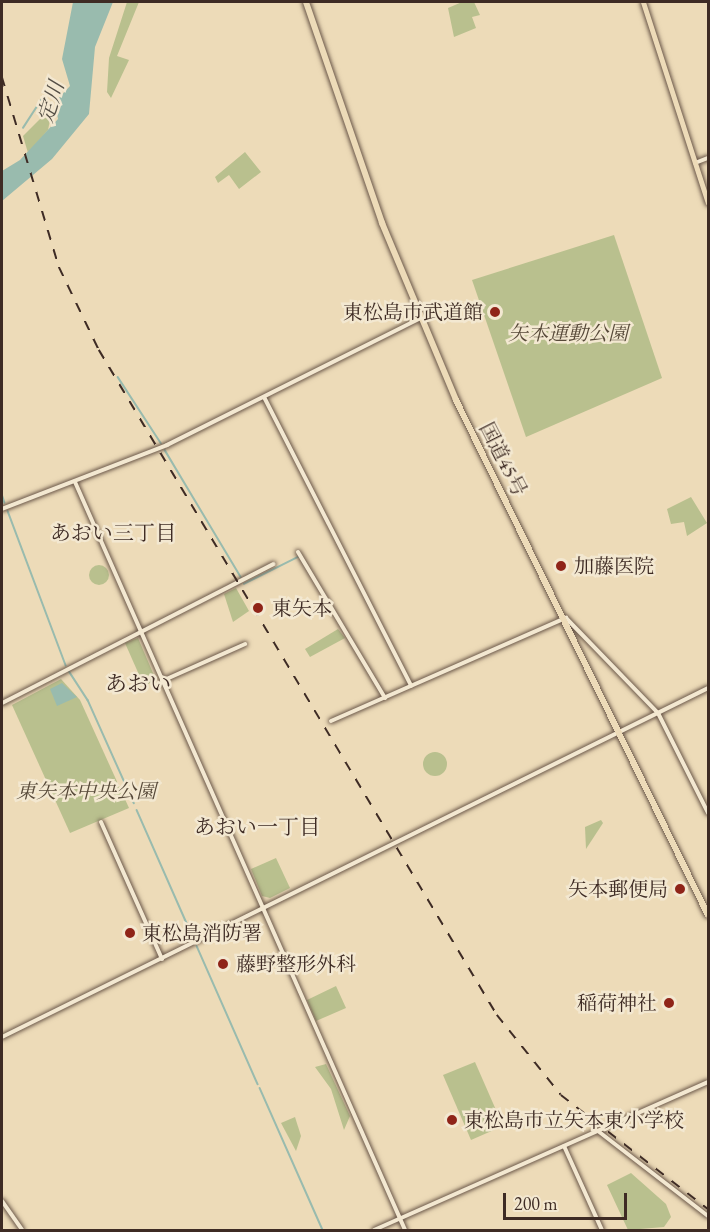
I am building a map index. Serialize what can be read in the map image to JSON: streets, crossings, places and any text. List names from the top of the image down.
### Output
{
  "streets": {
    "highway": ["国道45号"]
  },
  "districts": ["あおい三丁目", "あおい", "あおい一丁目"],
  "water": ["定川"],
  "parks": ["矢本運動公園", "東矢本中央公園"],
  "places": [
    "東松島市武道館",
    "加藤医院",
    "東矢本",
    "矢本郵便局",
    "東松島消防署",
    "藤野整形外科",
    "稲荷神社",
    "東松島市立矢本東小学校"
  ],
  "scale_bar": "200 m"
}
